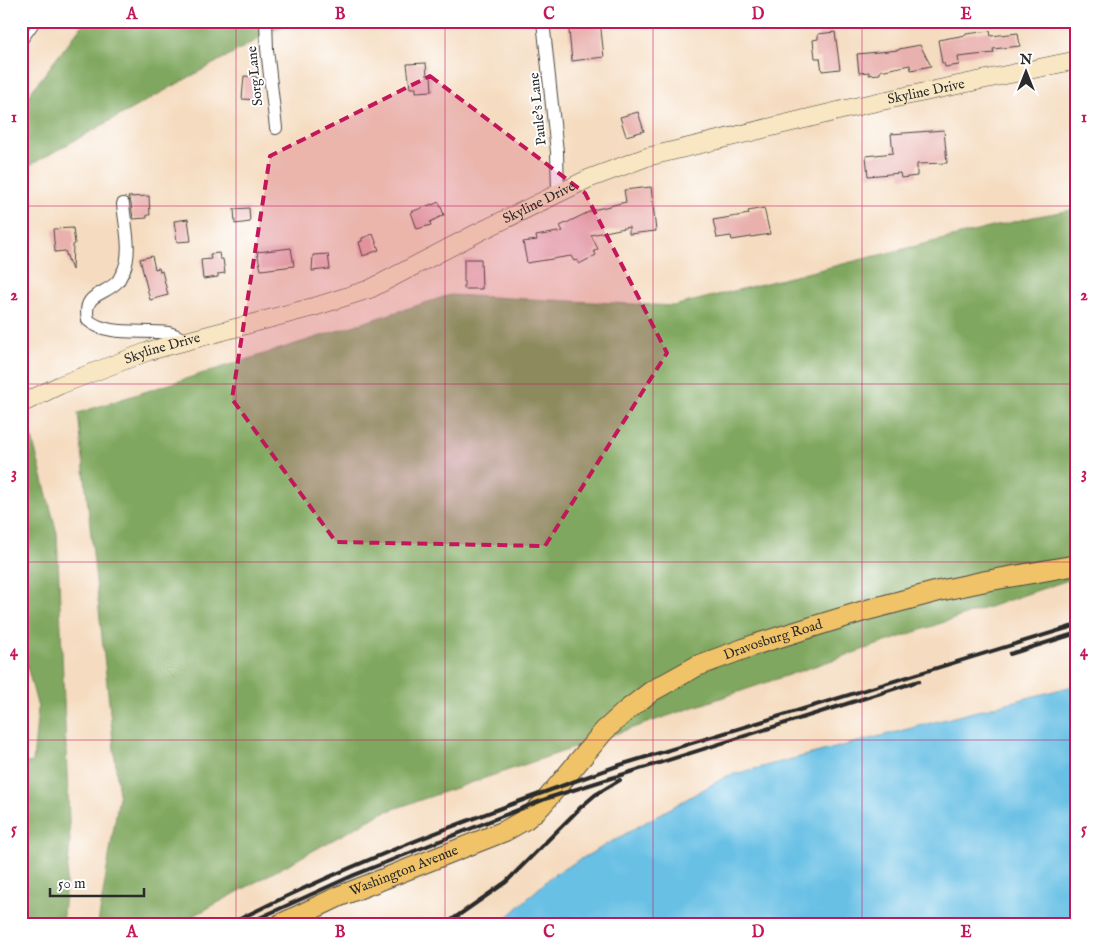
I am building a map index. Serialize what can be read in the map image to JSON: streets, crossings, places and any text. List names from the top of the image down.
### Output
{
  "streets": {
    "main road": ["Dravosburg Road", "Washington Avenue"],
    "street": ["Sorg Lane", "Skyline Drive", "Paule's Lane"]
  },
  "crossings": [
    ["Skyline Drive", "Paule's Lane"],
    ["Dravosburg Road", "Washington Avenue"]
  ],
  "scale_bar": "50 m",
  "north": "top",
  "grid": {
    "columns": [
      "A",
      "B",
      "C",
      "D",
      "E"
    ],
    "rows": [
      "1",
      "2",
      "3",
      "4",
      "5"
    ]
  }
}
